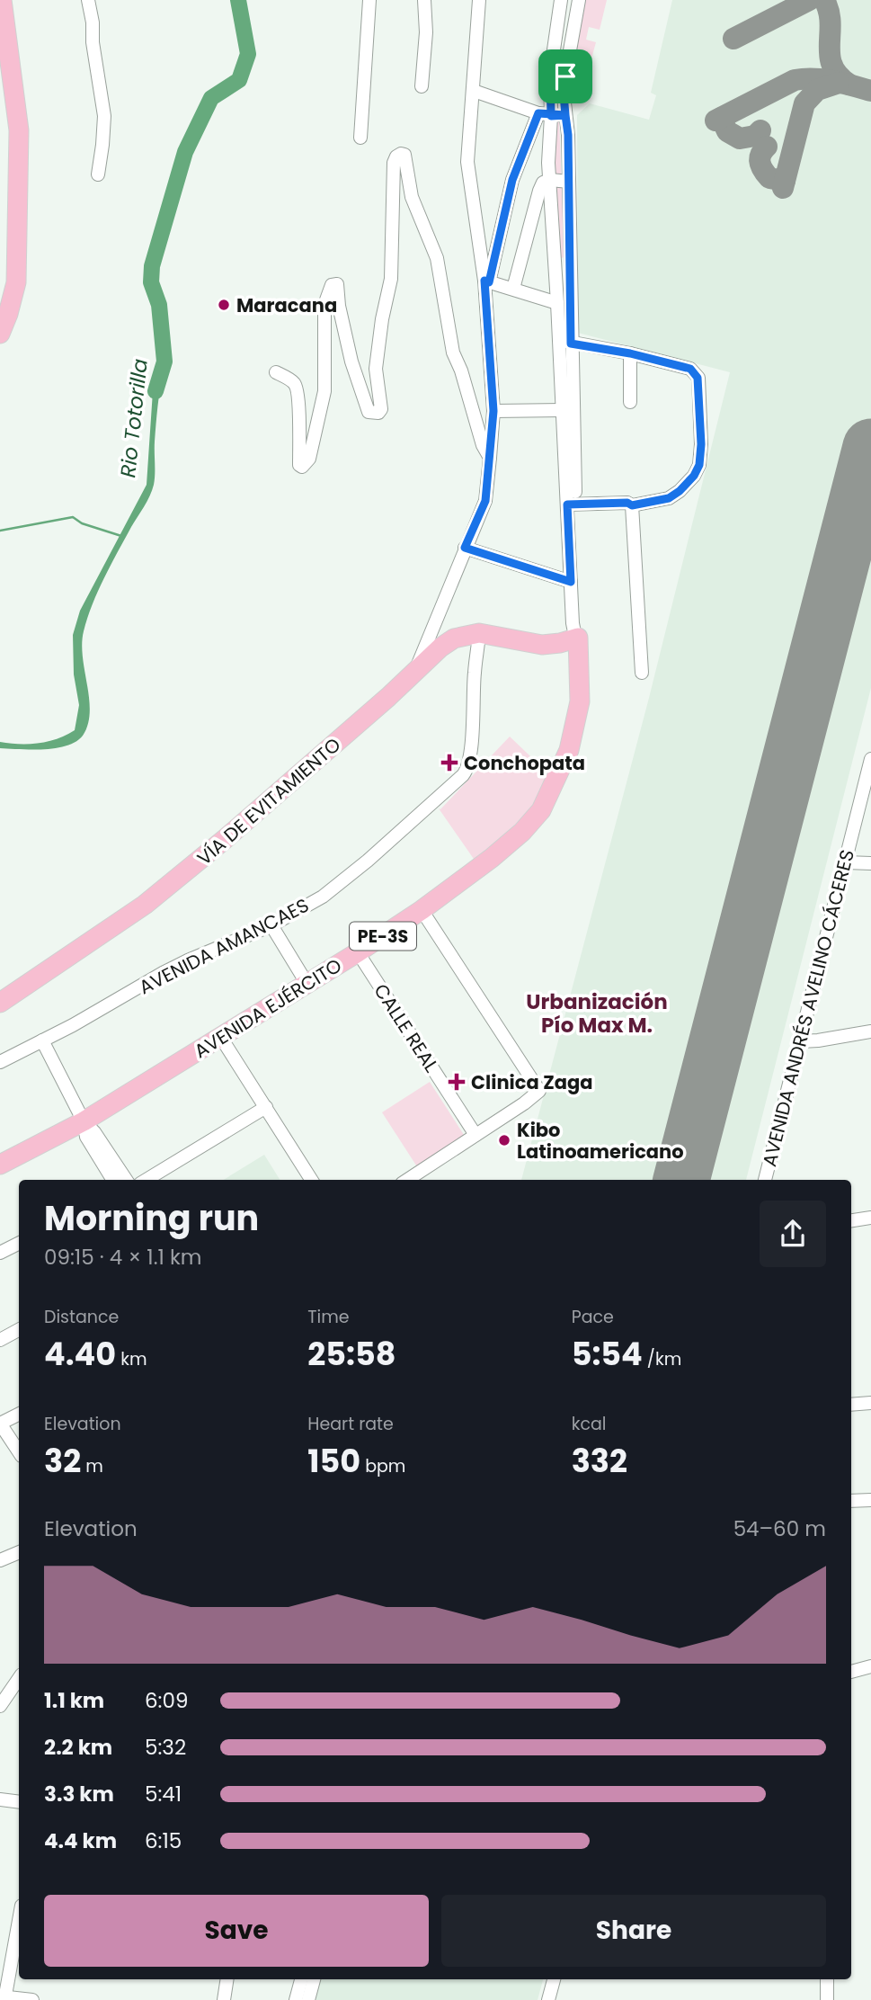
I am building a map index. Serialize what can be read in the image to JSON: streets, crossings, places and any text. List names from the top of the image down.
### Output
{
  "streets": {
    "highway": ["VÍA DE EVITAMIENTO", "PE-3S", "AVENIDA EJÉRCITO"],
    "street": ["AVENIDA AMANCAES", "AVENIDA ANDRÉS AVELINO CÁCERES", "CALLE REAL"]
  },
  "crossings": [
    ["VÍA DE EVITAMIENTO", "AVENIDA AMANCAES"],
    ["VÍA DE EVITAMIENTO", "AVENIDA EJÉRCITO"],
    ["PE-3S", "AVENIDA EJÉRCITO"],
    ["AVENIDA EJÉRCITO", "CALLE REAL"]
  ],
  "districts": ["Urbanización Pío Max M."],
  "water": ["Rio Totorilla"],
  "places": {
    "other": ["Maracana", "Kibo Latinoamericano"],
    "health": ["Conchopata", "Clinica Zaga"]
  },
  "page": {
    "heading": ["Morning run", "09:15 · 4 × 1.1 km"],
    "stats": [
      ["Distance", "4.40 km"],
      ["Time", "25:58"],
      ["Pace", "5:54 /km"],
      ["Elevation", "32 m"],
      ["Heart rate", "150 bpm"],
      ["kcal", "332"]
    ],
    "chart": ["Elevation", "54–60 m"],
    "list": [
      {
        "name": "1.1 km",
        "note": "6:09"
      },
      {
        "name": "2.2 km",
        "note": "5:32"
      },
      {
        "name": "3.3 km",
        "note": "5:41"
      },
      {
        "name": "4.4 km",
        "note": "6:15"
      }
    ],
    "buttons": ["Save", "Share"]
  }
}
